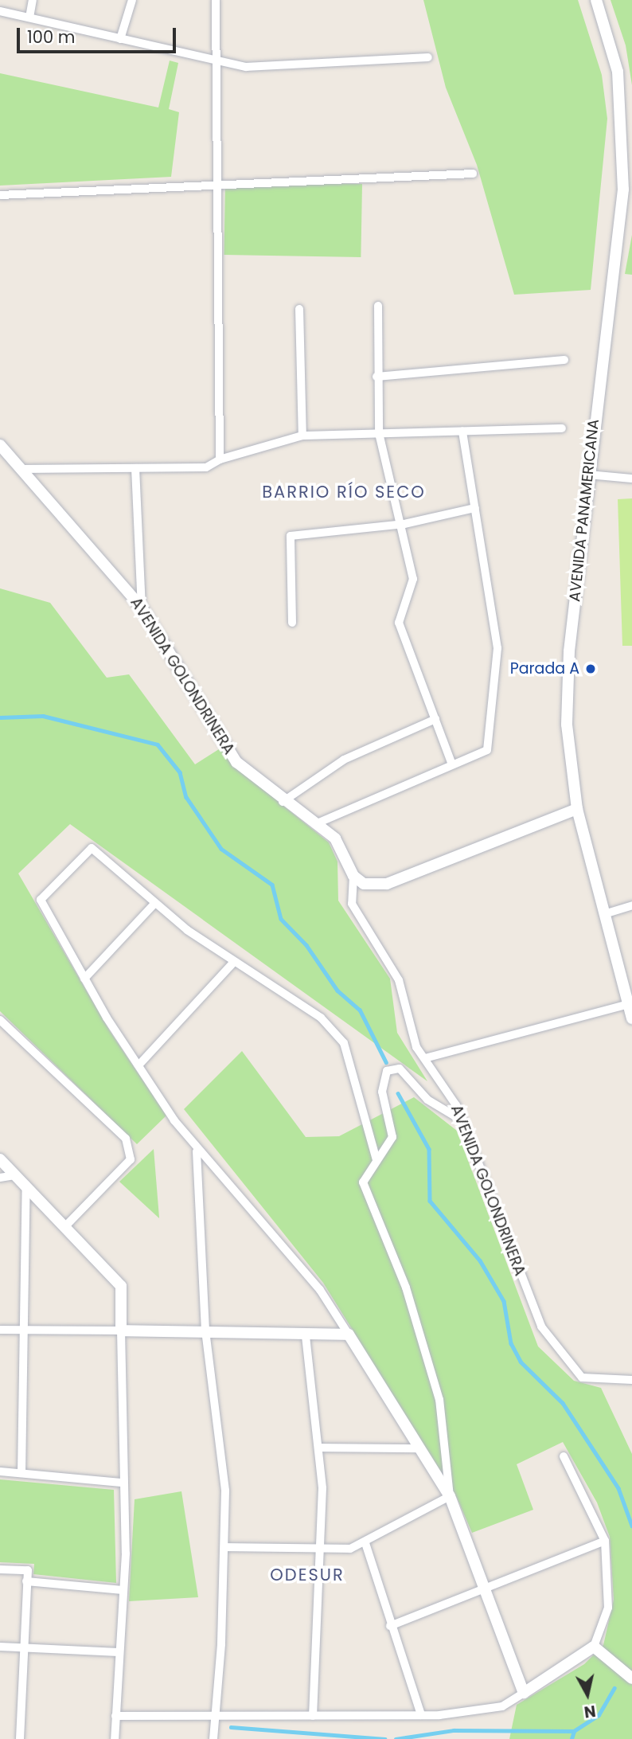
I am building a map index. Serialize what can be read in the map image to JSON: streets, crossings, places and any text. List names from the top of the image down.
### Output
{
  "streets": {
    "street": ["AVENIDA PANAMERICANA", "AVENIDA GOLONDRINERA"]
  },
  "districts": ["BARRIO RÍO SECO", "ODESUR"],
  "places": ["Parada A"],
  "scale_bar": "100 m",
  "north": "bottom"
}
